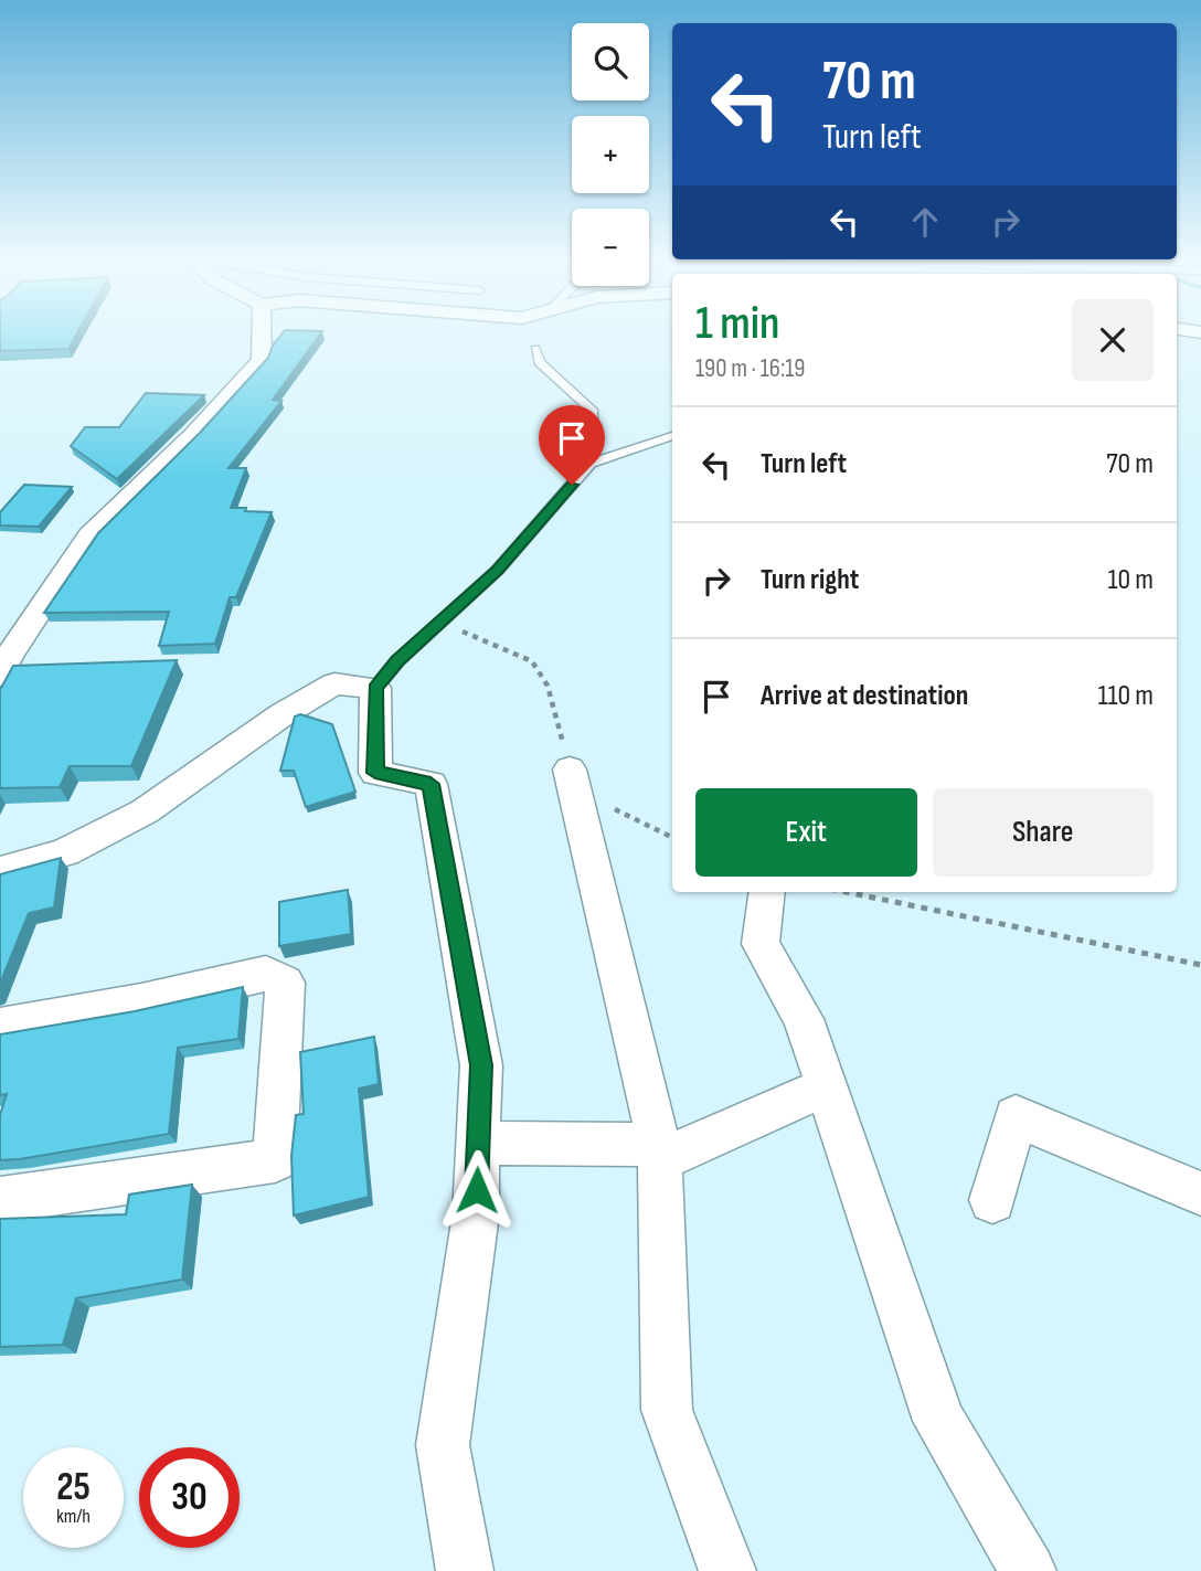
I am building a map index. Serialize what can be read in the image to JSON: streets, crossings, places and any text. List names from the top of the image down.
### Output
{
  "page": {
    "map_buttons": ["+", "−"],
    "turn": ["70 m", "Turn left"],
    "heading": ["1 min", "190 m · 16:19"],
    "list": [
      {
        "name": "Turn left",
        "value": "70 m"
      },
      {
        "name": "Turn right",
        "value": "10 m"
      },
      {
        "name": "Arrive at destination",
        "value": "110 m"
      }
    ],
    "buttons": ["Exit", "Share"],
    "speed": "25 km/h",
    "limit": "30"
  }
}
